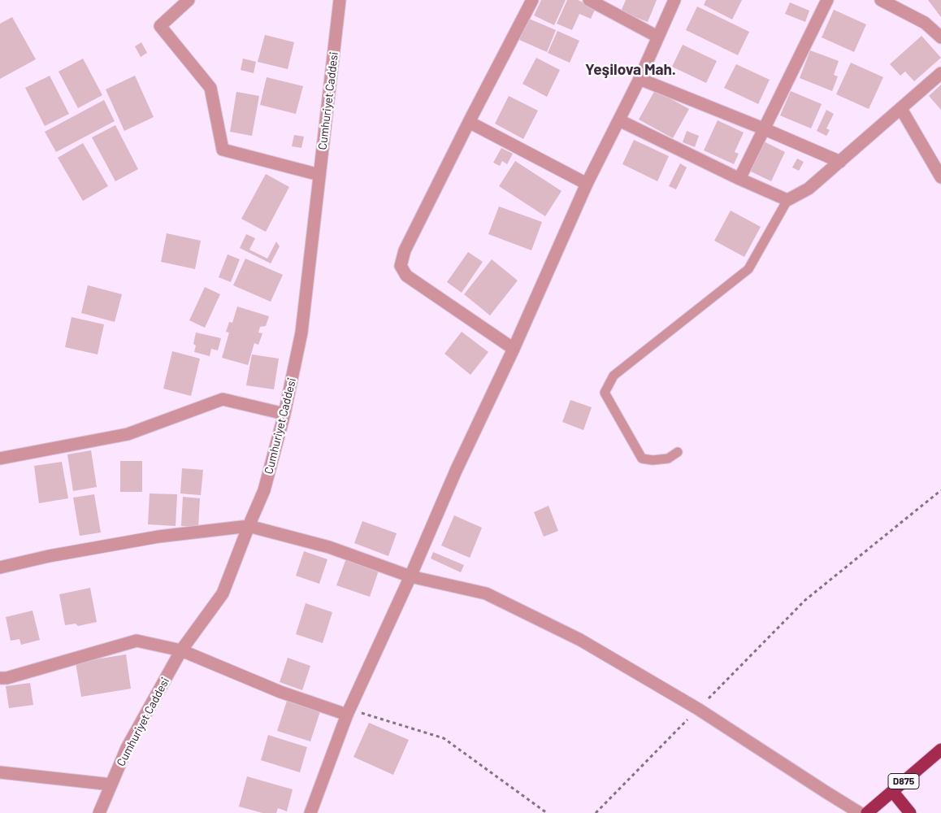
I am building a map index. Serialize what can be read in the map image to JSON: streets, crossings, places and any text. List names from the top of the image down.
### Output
{
  "streets": {
    "highway": ["D875"],
    "street": ["Cumhuriyet Caddesi"]
  },
  "districts": ["Yeşilova Mah."]
}
